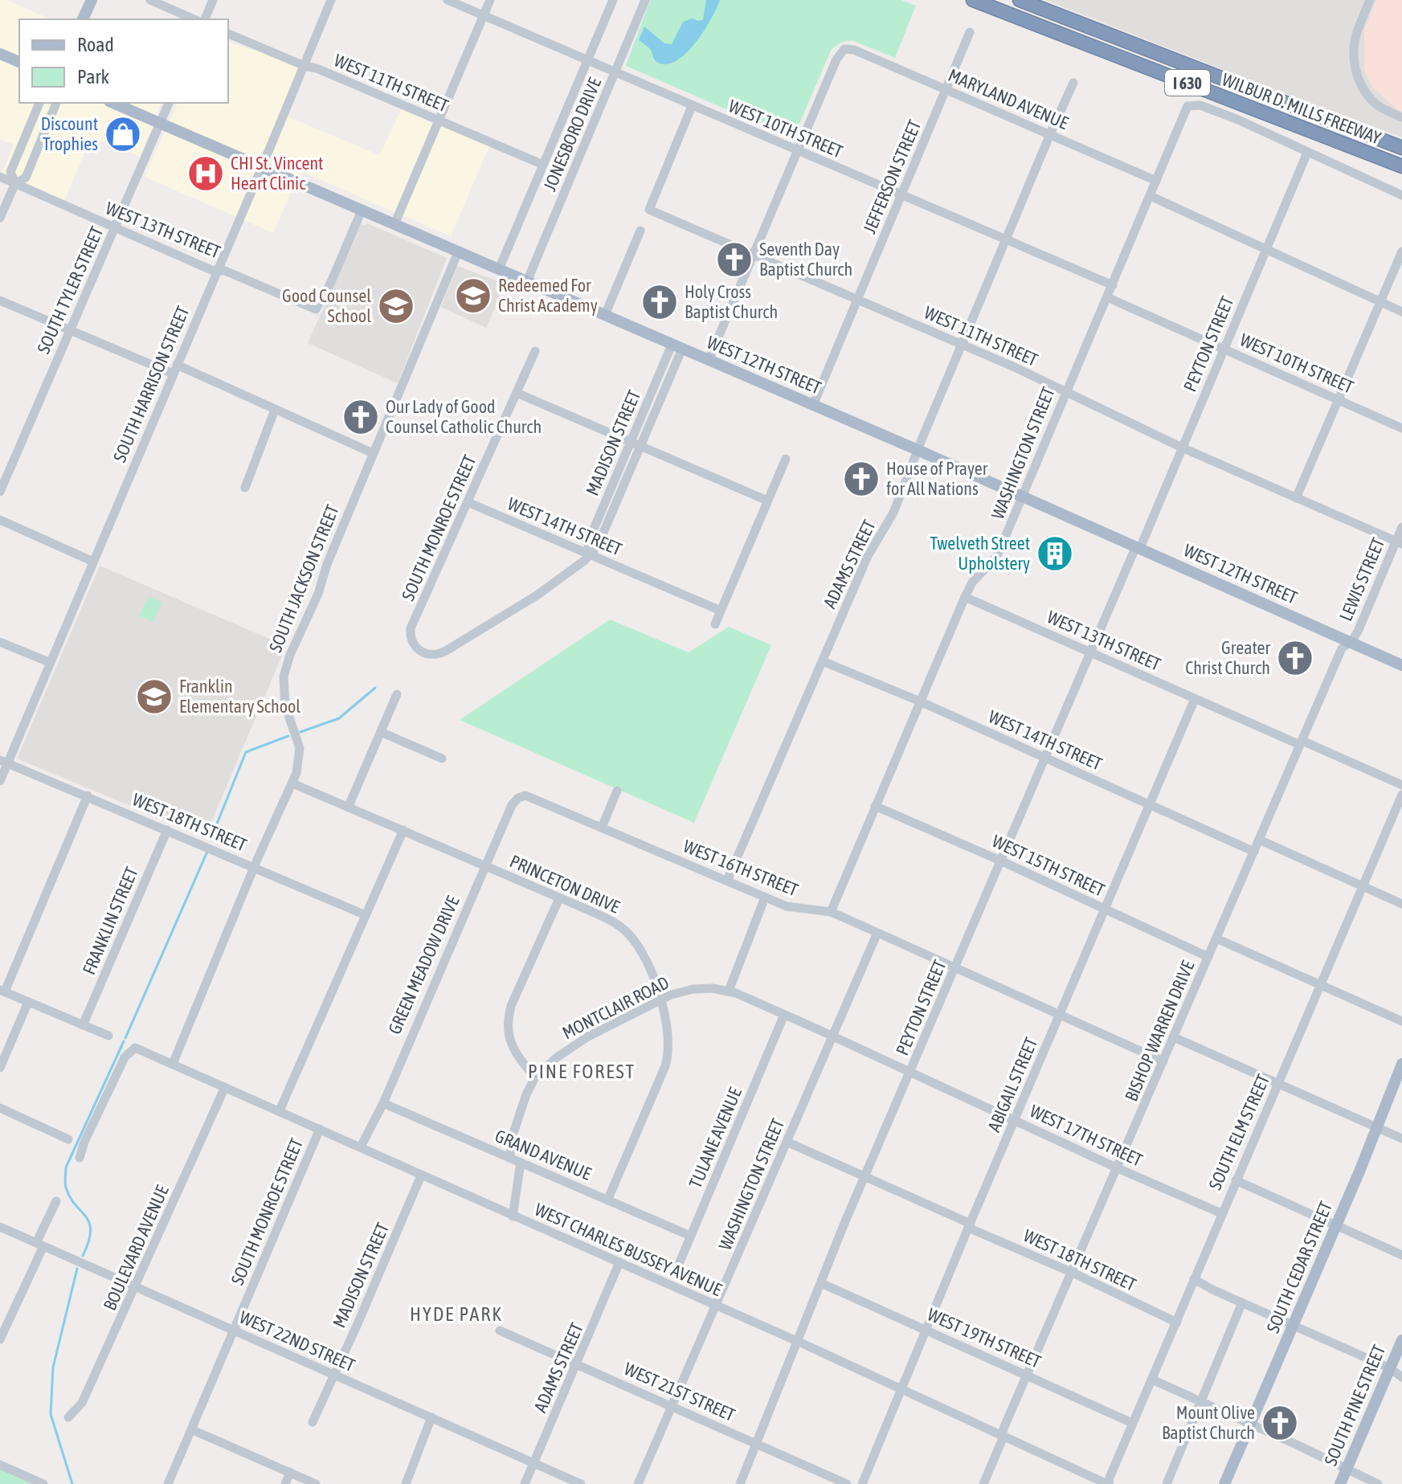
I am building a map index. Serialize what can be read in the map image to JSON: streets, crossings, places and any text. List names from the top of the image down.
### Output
{
  "streets": {
    "highway": ["I 630", "WILBUR D. MILLS FREEWAY"],
    "main road": ["WEST 12TH STREET", "SOUTH CEDAR STREET", "SOUTH PINE STREET"],
    "street": [
      "WEST 11TH STREET",
      "MARYLAND AVENUE",
      "WEST 10TH STREET",
      "JONESBORO DRIVE",
      "JEFFERSON STREET",
      "WEST 13TH STREET",
      "SOUTH TYLER STREET",
      "PEYTON STREET",
      "SOUTH HARRISON STREET",
      "MADISON STREET",
      "WASHINGTON STREET",
      "WEST 14TH STREET",
      "SOUTH MONROE STREET",
      "ADAMS STREET",
      "SOUTH JACKSON STREET",
      "LEWIS STREET",
      "WEST 18TH STREET",
      "WEST 15TH STREET",
      "WEST 16TH STREET",
      "PRINCETON DRIVE",
      "FRANKLIN STREET",
      "GREEN MEADOW DRIVE",
      "MONTCLAIR ROAD",
      "BISHOP WARREN DRIVE",
      "ABIGAIL STREET",
      "SOUTH ELM STREET",
      "WEST 17TH STREET",
      "TULANE AVENUE",
      "GRAND AVENUE",
      "BOULEVARD AVENUE",
      "WEST CHARLES BUSSEY AVENUE",
      "WEST 19TH STREET",
      "WEST 22ND STREET",
      "WEST 21ST STREET"
    ]
  },
  "crossings": [
    ["WEST 11TH STREET", "WEST 10TH STREET"],
    ["WEST 11TH STREET", "JONESBORO DRIVE"],
    ["WEST 11TH STREET", "JEFFERSON STREET"],
    ["WEST 11TH STREET", "PEYTON STREET"],
    ["WEST 11TH STREET", "SOUTH HARRISON STREET"],
    ["WEST 11TH STREET", "WASHINGTON STREET"],
    ["WEST 11TH STREET", "ADAMS STREET"],
    ["WEST 11TH STREET", "LEWIS STREET"],
    ["MARYLAND AVENUE", "WEST 10TH STREET"],
    ["MARYLAND AVENUE", "JEFFERSON STREET"],
    ["MARYLAND AVENUE", "WASHINGTON STREET"],
    ["MARYLAND AVENUE", "ADAMS STREET"],
    ["WEST 10TH STREET", "JONESBORO DRIVE"],
    ["WEST 10TH STREET", "JEFFERSON STREET"],
    ["WEST 10TH STREET", "PEYTON STREET"],
    ["WEST 10TH STREET", "WASHINGTON STREET"],
    ["WEST 10TH STREET", "ADAMS STREET"],
    ["JONESBORO DRIVE", "WEST 12TH STREET"],
    ["JEFFERSON STREET", "WEST 12TH STREET"],
    ["WEST 13TH STREET", "SOUTH TYLER STREET"],
    ["WEST 13TH STREET", "PEYTON STREET"],
    ["WEST 13TH STREET", "WEST 12TH STREET"],
    ["WEST 13TH STREET", "SOUTH HARRISON STREET"],
    ["WEST 13TH STREET", "WASHINGTON STREET"],
    ["WEST 13TH STREET", "BISHOP WARREN DRIVE"],
    ["WEST 13TH STREET", "ABIGAIL STREET"],
    ["SOUTH TYLER STREET", "WEST 12TH STREET"],
    ["PEYTON STREET", "WEST 12TH STREET"],
    ["PEYTON STREET", "WASHINGTON STREET"],
    ["PEYTON STREET", "WEST 14TH STREET"],
    ["PEYTON STREET", "WEST 18TH STREET"],
    ["PEYTON STREET", "WEST 15TH STREET"],
    ["PEYTON STREET", "WEST 16TH STREET"],
    ["PEYTON STREET", "WEST 17TH STREET"],
    ["PEYTON STREET", "WEST CHARLES BUSSEY AVENUE"],
    ["PEYTON STREET", "WEST 19TH STREET"],
    ["PEYTON STREET", "WEST 21ST STREET"],
    ["WEST 12TH STREET", "SOUTH HARRISON STREET"],
    ["WEST 12TH STREET", "MADISON STREET"],
    ["WEST 12TH STREET", "WASHINGTON STREET"],
    ["WEST 12TH STREET", "ADAMS STREET"],
    ["WEST 12TH STREET", "SOUTH JACKSON STREET"],
    ["WEST 12TH STREET", "LEWIS STREET"],
    ["WEST 12TH STREET", "BISHOP WARREN DRIVE"],
    ["SOUTH HARRISON STREET", "WEST 18TH STREET"],
    ["MADISON STREET", "WEST 14TH STREET"],
    ["MADISON STREET", "SOUTH MONROE STREET"],
    ["MADISON STREET", "WEST CHARLES BUSSEY AVENUE"],
    ["MADISON STREET", "WEST 22ND STREET"],
    ["WASHINGTON STREET", "WEST 14TH STREET"],
    ["WASHINGTON STREET", "WEST 18TH STREET"],
    ["WASHINGTON STREET", "WEST 15TH STREET"],
    ["WASHINGTON STREET", "WEST 16TH STREET"],
    ["WASHINGTON STREET", "MONTCLAIR ROAD"],
    ["WASHINGTON STREET", "WEST 17TH STREET"],
    ["WASHINGTON STREET", "WEST CHARLES BUSSEY AVENUE"],
    ["WASHINGTON STREET", "WEST 21ST STREET"],
    ["WEST 14TH STREET", "SOUTH MONROE STREET"],
    ["WEST 14TH STREET", "ADAMS STREET"],
    ["WEST 14TH STREET", "BISHOP WARREN DRIVE"],
    ["WEST 14TH STREET", "ABIGAIL STREET"],
    ["SOUTH MONROE STREET", "WEST 18TH STREET"],
    ["SOUTH MONROE STREET", "PRINCETON DRIVE"],
    ["SOUTH MONROE STREET", "WEST CHARLES BUSSEY AVENUE"],
    ["SOUTH MONROE STREET", "WEST 22ND STREET"],
    ["ADAMS STREET", "WEST 16TH STREET"],
    ["ADAMS STREET", "WEST CHARLES BUSSEY AVENUE"],
    ["ADAMS STREET", "WEST 22ND STREET"],
    ["ADAMS STREET", "WEST 21ST STREET"],
    ["SOUTH JACKSON STREET", "WEST 18TH STREET"],
    ["SOUTH JACKSON STREET", "PRINCETON DRIVE"],
    ["SOUTH JACKSON STREET", "WEST CHARLES BUSSEY AVENUE"],
    ["LEWIS STREET", "BISHOP WARREN DRIVE"],
    ["WEST 18TH STREET", "FRANKLIN STREET"],
    ["WEST 18TH STREET", "BISHOP WARREN DRIVE"],
    ["WEST 18TH STREET", "ABIGAIL STREET"],
    ["WEST 18TH STREET", "SOUTH ELM STREET"],
    ["WEST 15TH STREET", "BISHOP WARREN DRIVE"],
    ["WEST 15TH STREET", "ABIGAIL STREET"],
    ["WEST 16TH STREET", "GREEN MEADOW DRIVE"],
    ["WEST 16TH STREET", "BISHOP WARREN DRIVE"],
    ["WEST 16TH STREET", "ABIGAIL STREET"],
    ["PRINCETON DRIVE", "GREEN MEADOW DRIVE"],
    ["PRINCETON DRIVE", "MONTCLAIR ROAD"],
    ["PRINCETON DRIVE", "GRAND AVENUE"],
    ["GREEN MEADOW DRIVE", "GRAND AVENUE"],
    ["GREEN MEADOW DRIVE", "WEST CHARLES BUSSEY AVENUE"],
    ["MONTCLAIR ROAD", "WEST 17TH STREET"],
    ["MONTCLAIR ROAD", "TULANE AVENUE"],
    ["MONTCLAIR ROAD", "GRAND AVENUE"],
    ["BISHOP WARREN DRIVE", "WEST 17TH STREET"],
    ["BISHOP WARREN DRIVE", "WEST CHARLES BUSSEY AVENUE"],
    ["BISHOP WARREN DRIVE", "WEST 19TH STREET"],
    ["ABIGAIL STREET", "WEST 17TH STREET"],
    ["ABIGAIL STREET", "WEST CHARLES BUSSEY AVENUE"],
    ["ABIGAIL STREET", "WEST 19TH STREET"],
    ["SOUTH ELM STREET", "WEST 17TH STREET"],
    ["SOUTH ELM STREET", "WEST CHARLES BUSSEY AVENUE"],
    ["SOUTH ELM STREET", "WEST 19TH STREET"],
    ["TULANE AVENUE", "GRAND AVENUE"],
    ["BOULEVARD AVENUE", "WEST CHARLES BUSSEY AVENUE"],
    ["BOULEVARD AVENUE", "WEST 22ND STREET"]
  ],
  "districts": ["PINE FOREST", "HYDE PARK"],
  "places": {
    "shop": ["Discount Trophies"],
    "hospital": ["CHI St. Vincent Heart Clinic"],
    "church": [
      "Seventh Day Baptist Church",
      "Holy Cross Baptist Church",
      "Our Lady of Good Counsel Catholic Church",
      "House of Prayer for All Nations",
      "Greater Christ Church",
      "Mount Olive Baptist Church"
    ],
    "school or university": ["Redeemed For Christ Academy", "Good Counsel School", "Franklin Elementary School"],
    "building": ["Twelveth Street Upholstery"]
  },
  "legend": ["Road", "Park"]
}
